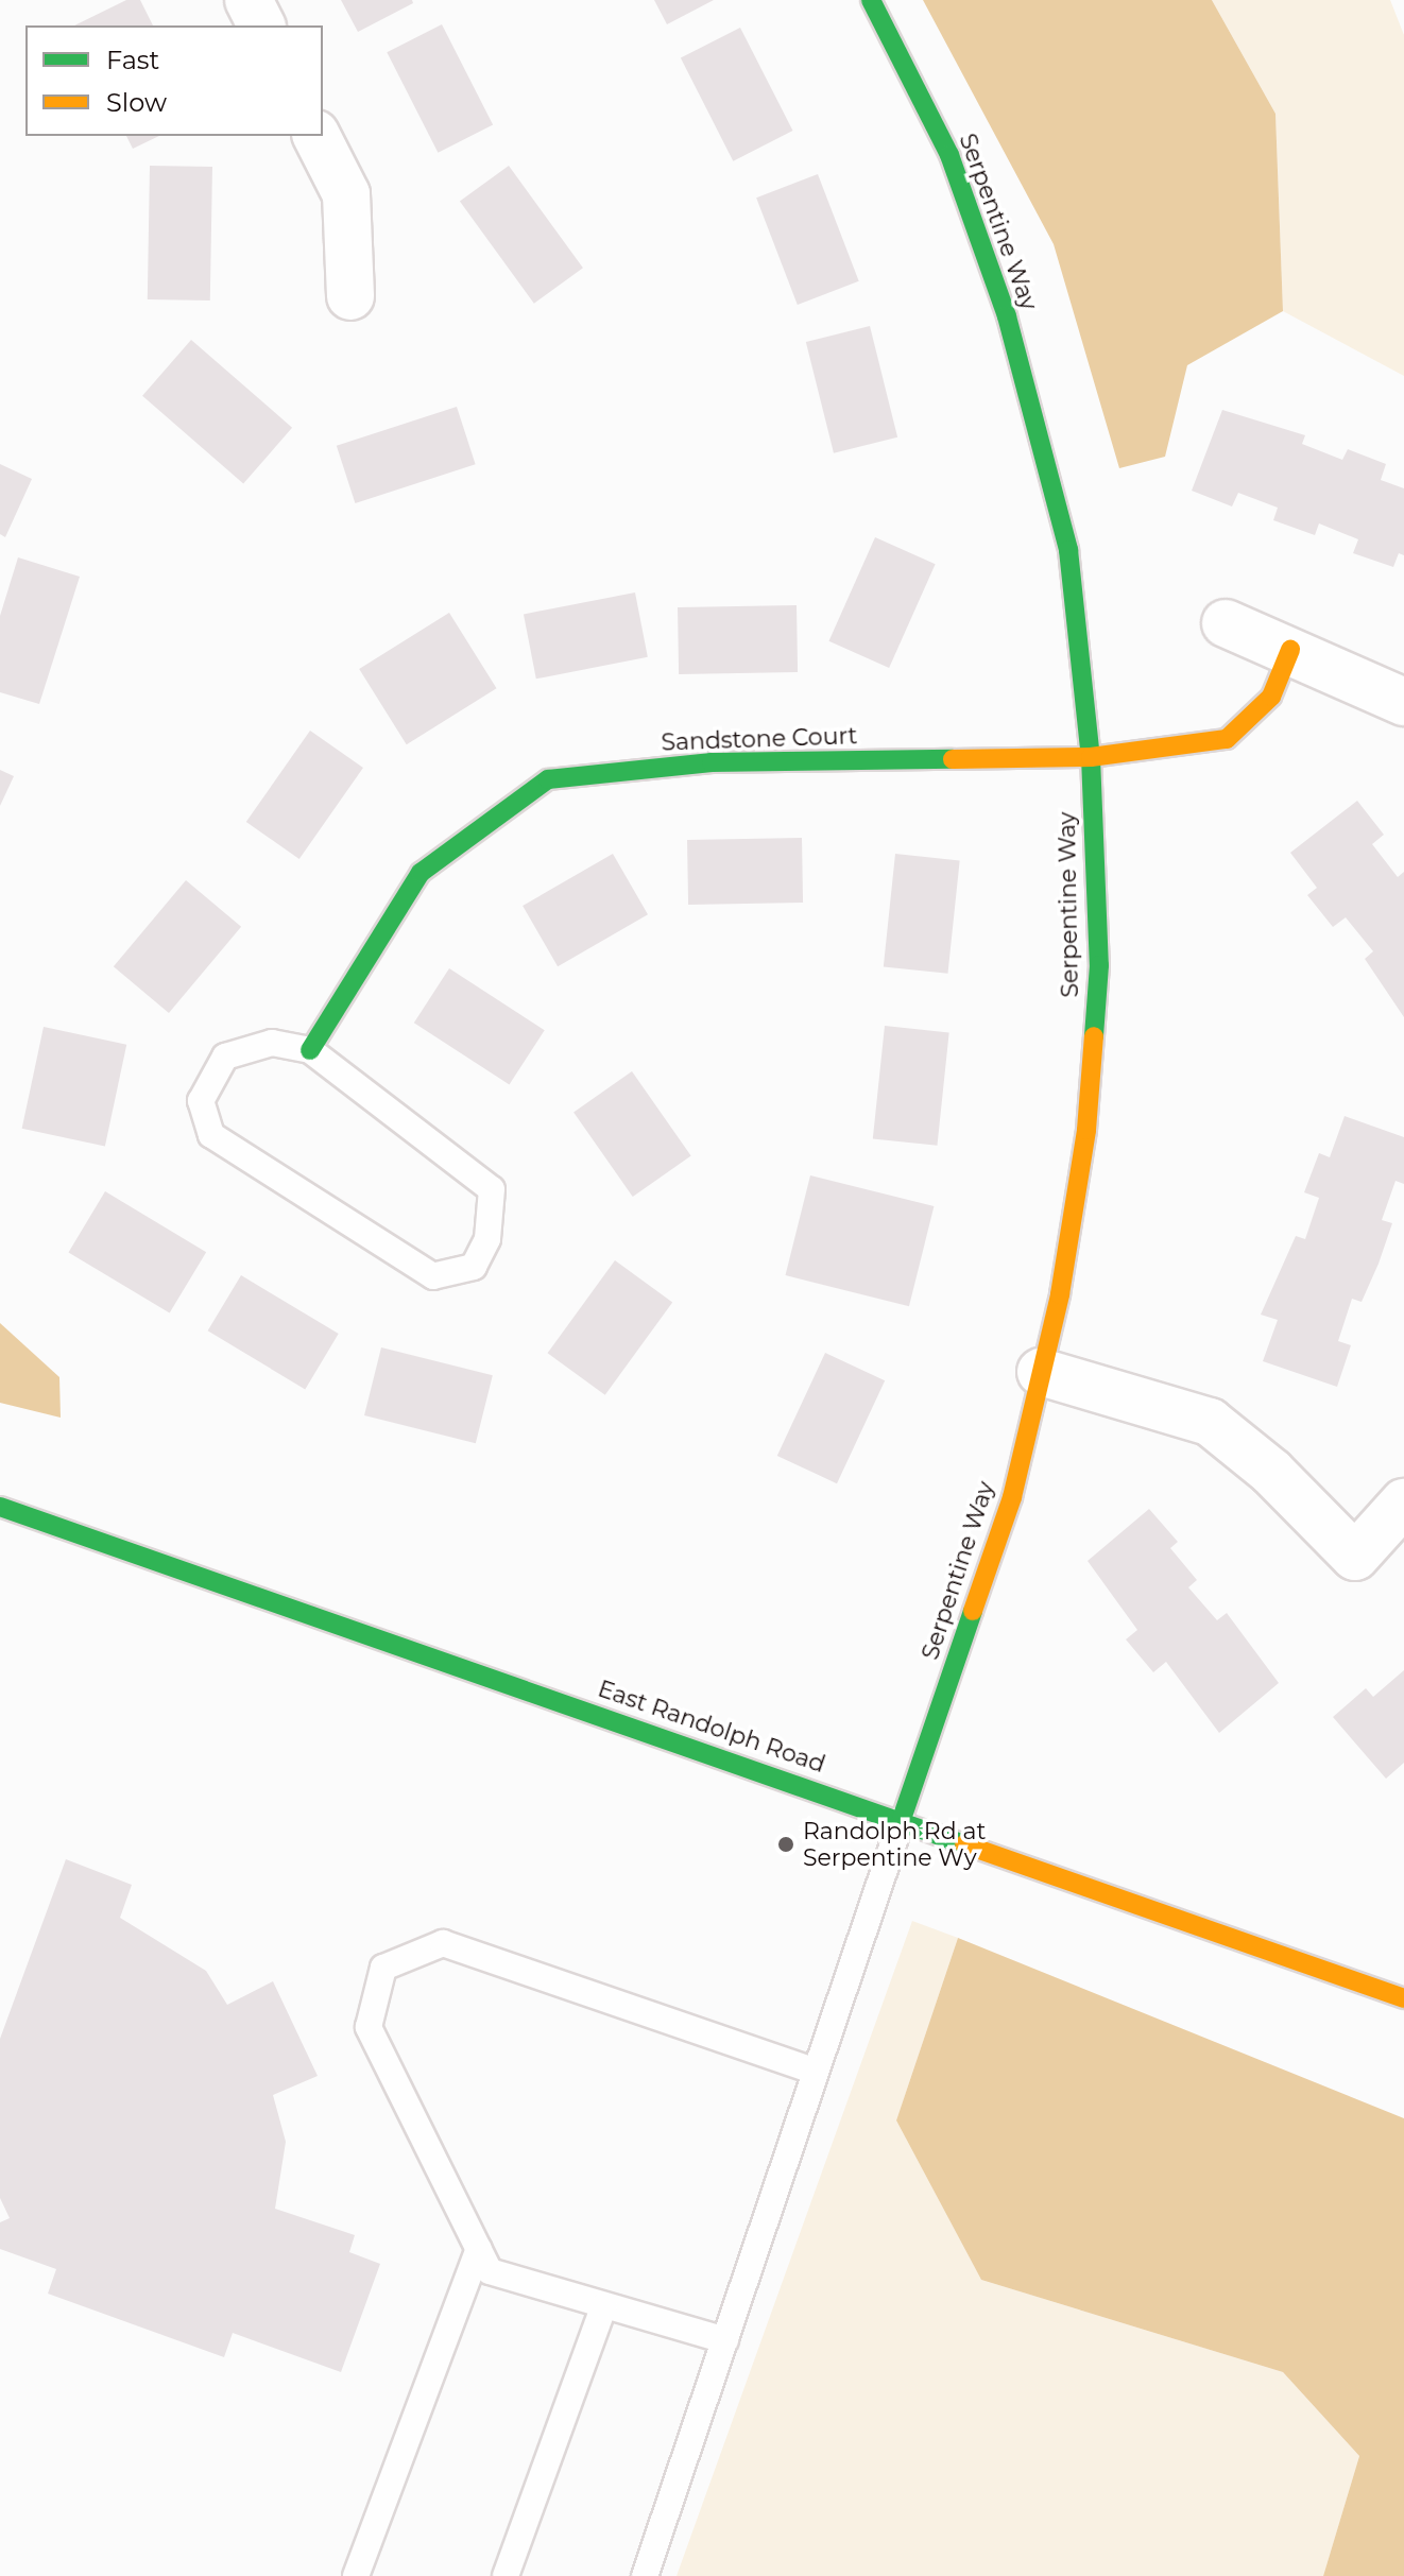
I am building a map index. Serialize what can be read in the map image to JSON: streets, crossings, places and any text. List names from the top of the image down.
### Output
{
  "streets": {
    "street": ["Serpentine Way", "Sandstone Court", "East Randolph Road"]
  },
  "crossings": [
    ["Serpentine Way", "Sandstone Court"],
    ["Serpentine Way", "East Randolph Road"]
  ],
  "places": ["Randolph Rd at Serpentine Wy"],
  "legend": ["Fast", "Slow"]
}
